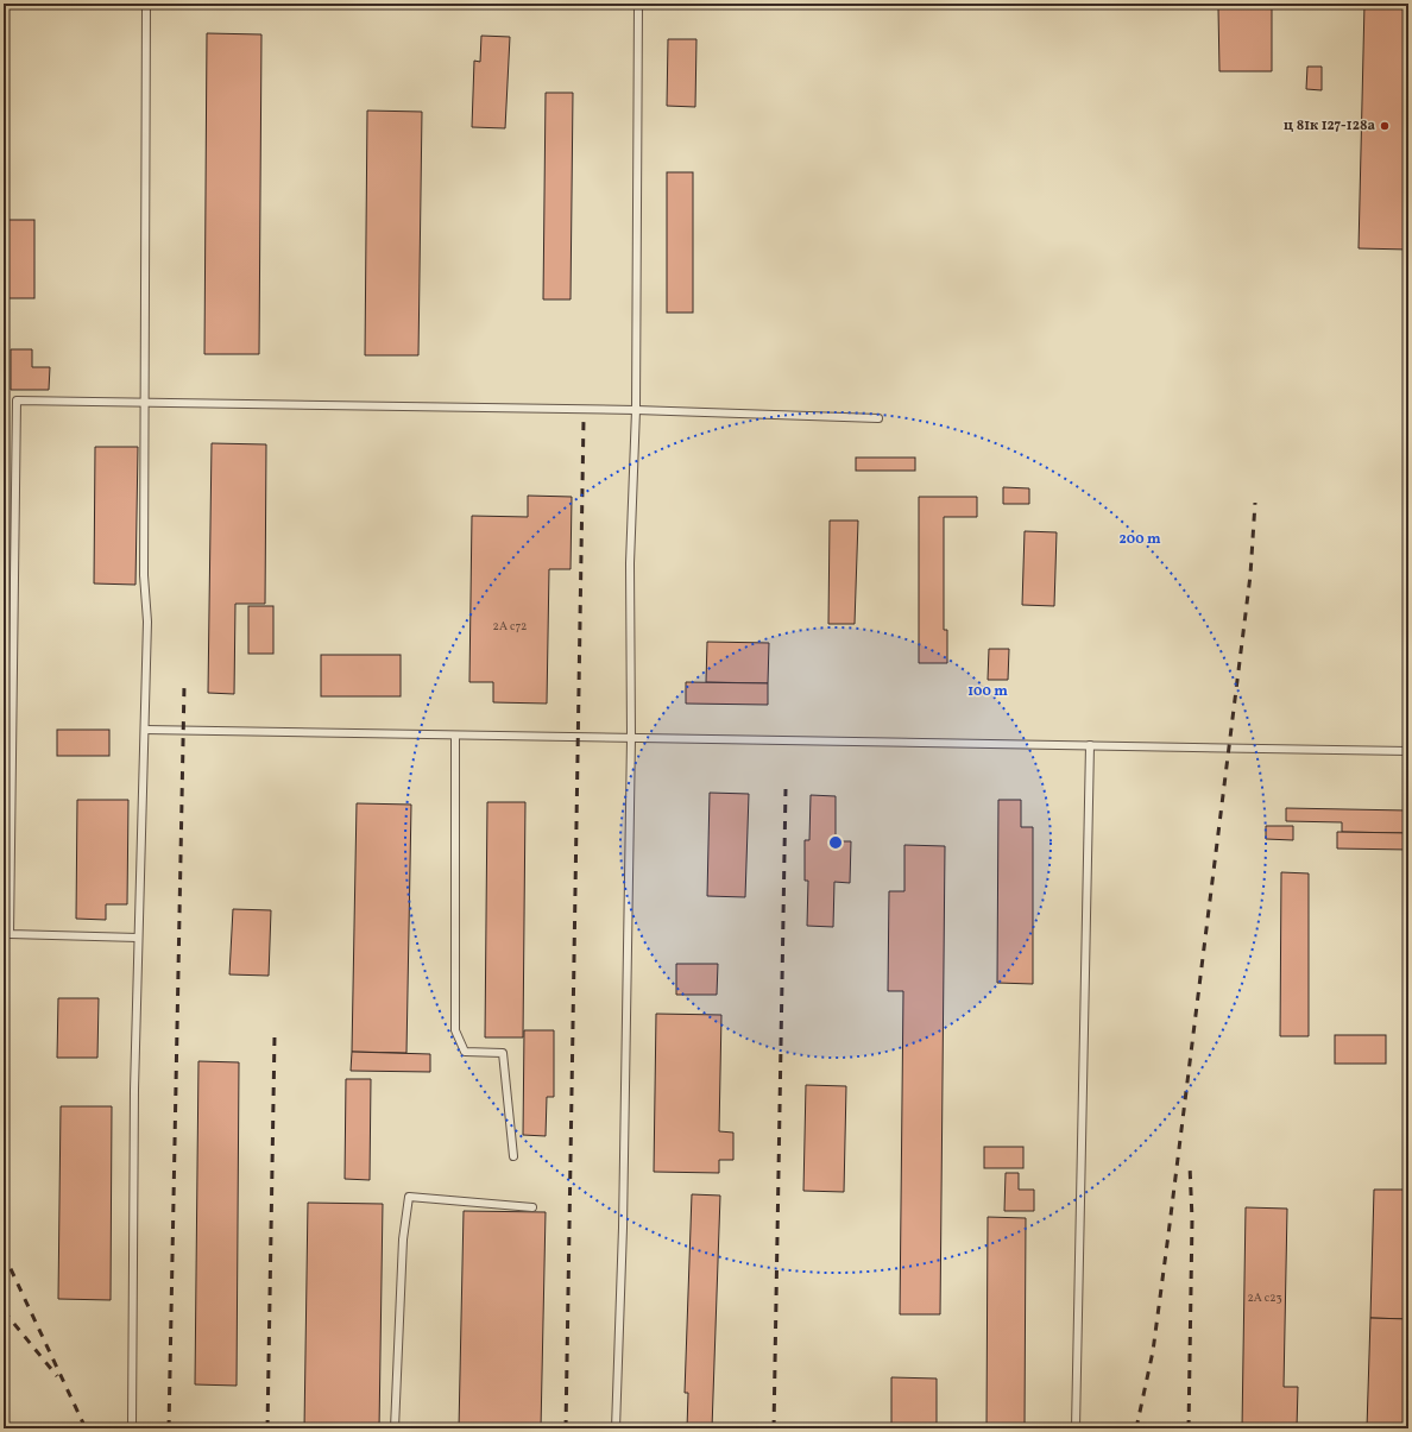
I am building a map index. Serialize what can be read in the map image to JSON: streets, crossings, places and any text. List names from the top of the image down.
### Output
{
  "places": ["ц 81к 127-128а"],
  "house_numbers": ["2А с72", "2А с23"],
  "rings": ["200 m", "100 m"]
}
